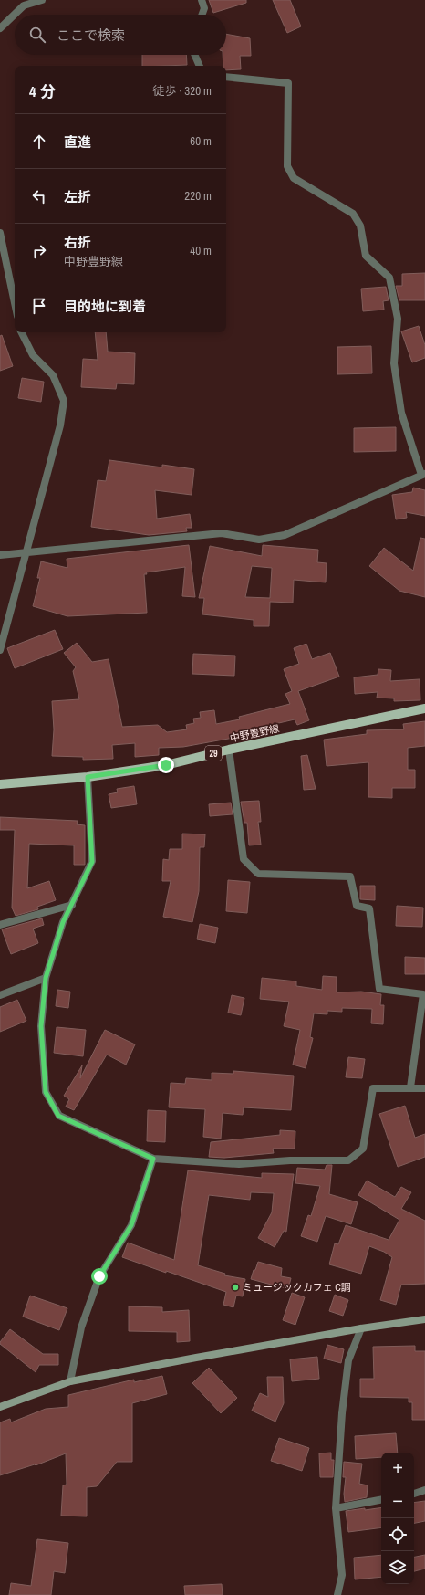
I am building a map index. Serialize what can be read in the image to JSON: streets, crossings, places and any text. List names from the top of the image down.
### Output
{
  "streets": {
    "main road": ["中野豊野線", "29"]
  },
  "places": ["ミュージックカフェ C調"],
  "page": {
    "search": "ここで検索",
    "heading": ["4 分", "徒歩 · 320 m"],
    "list": [
      ["直進", "60 m"],
      ["左折", "220 m"],
      ["右折", "中野豊野線", "40 m"],
      "目的地に到着"
    ],
    "map_buttons": ["+", "−"]
  }
}
